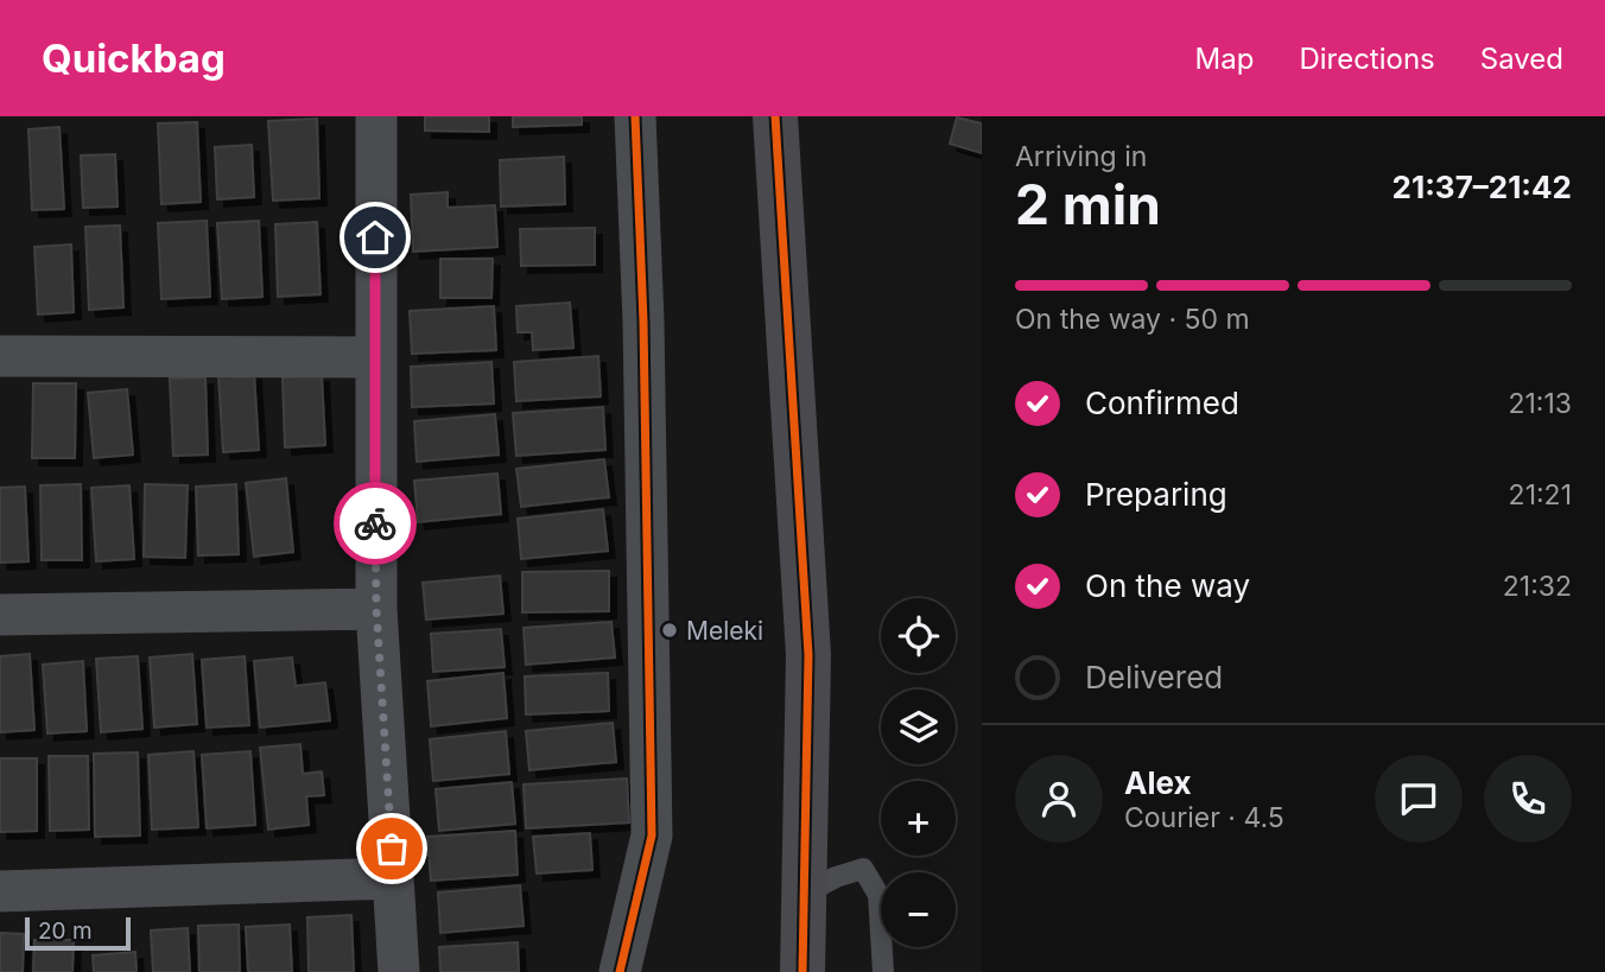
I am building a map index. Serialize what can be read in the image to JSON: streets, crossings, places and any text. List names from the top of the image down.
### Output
{
  "places": ["Meleki"],
  "scale_bar": "20 m",
  "page": {
    "header": "Quickbag",
    "nav": ["Map", "Directions", "Saved"],
    "heading": ["2 min", "Arriving in", "21:37–21:42"],
    "panel": ["Alex", "Courier · 4.5"],
    "bar": "On the way · 50 m",
    "list": [
      ["Confirmed", "21:13"],
      ["Preparing", "21:21"],
      ["On the way", "21:32"],
      "Delivered"
    ],
    "map_buttons": ["+", "−"],
    "scale": "20 m"
  }
}
